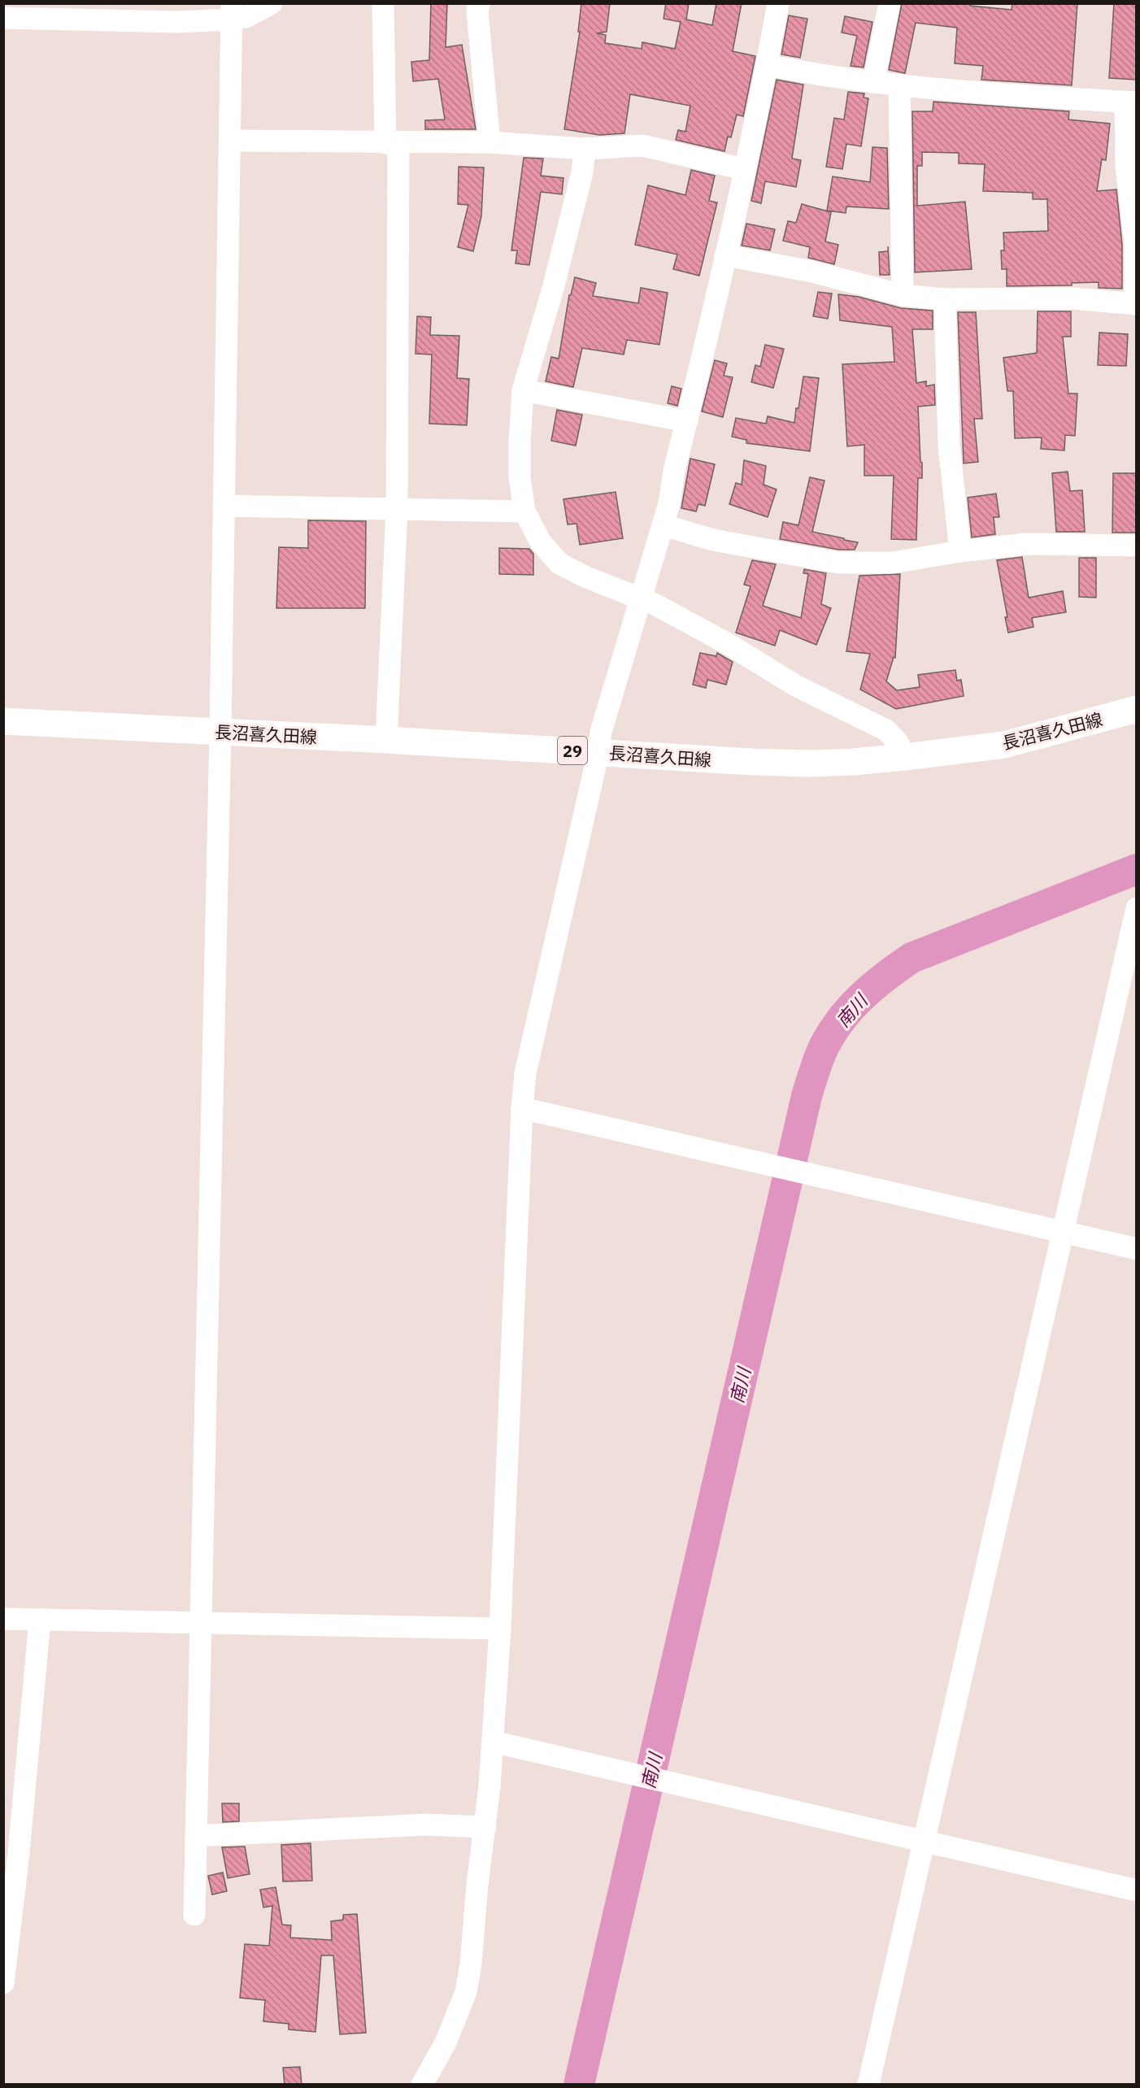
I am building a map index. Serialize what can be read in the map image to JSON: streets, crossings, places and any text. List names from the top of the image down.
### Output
{
  "streets": {
    "main road": ["長沼喜久田線", "29"]
  },
  "water": ["南川"]
}
